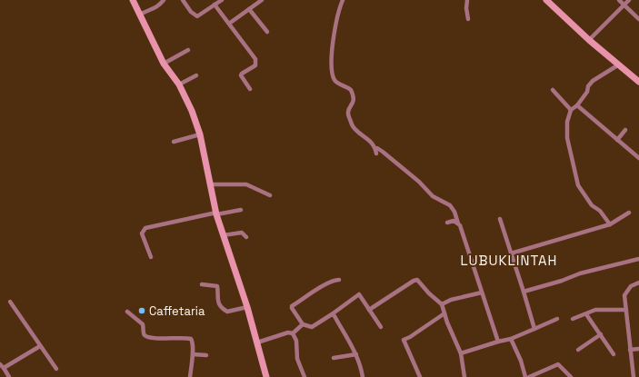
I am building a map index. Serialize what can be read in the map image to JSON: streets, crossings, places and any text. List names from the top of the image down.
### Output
{
  "districts": ["LUBUKLINTAH"],
  "places": ["Caffetaria"]
}
